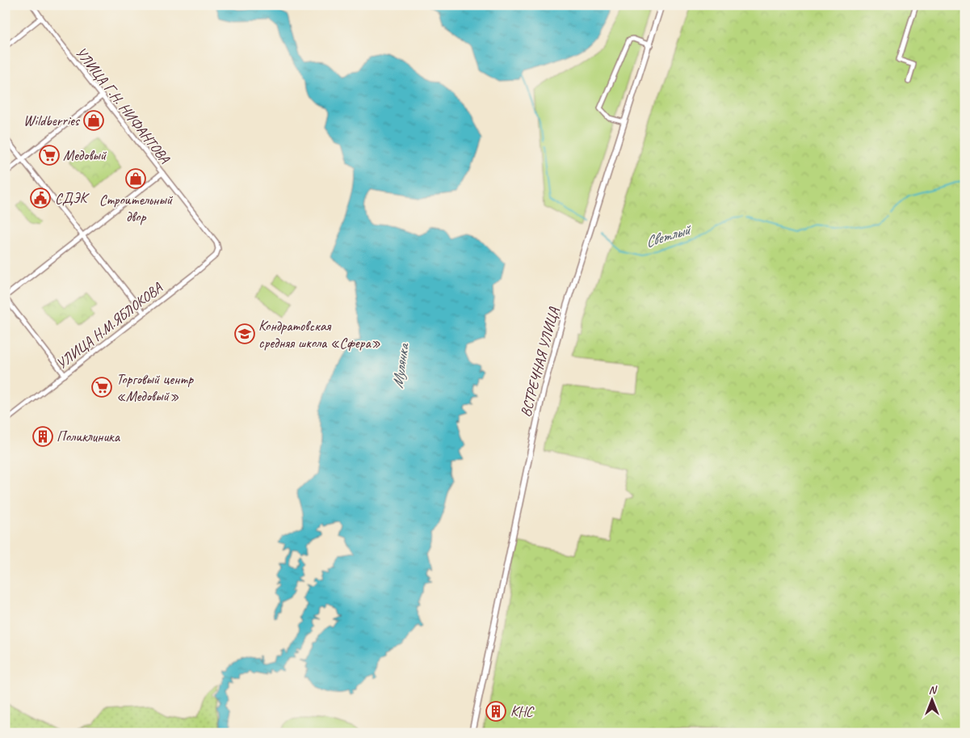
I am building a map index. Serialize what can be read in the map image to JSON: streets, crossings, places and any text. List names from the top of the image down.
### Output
{
  "streets": {
    "main road": ["ВСТРЕЧНАЯ УЛИЦА"],
    "street": ["УЛИЦА Г.Н. НИФАНТОВА", "УЛИЦА Н.М.ЯБЛОКОВА"]
  },
  "crossings": [
    ["УЛИЦА Г.Н. НИФАНТОВА", "УЛИЦА Н.М.ЯБЛОКОВА"]
  ],
  "water": ["Светлый", "Мулянка"],
  "places": {
    "shop": ["Wildberries", "Строительный двор"],
    "supermarket": ["Медовый", "Торговый центр «Медовый»"],
    "public building": ["СДЭК"],
    "school or university": ["Кондратовская средняя школа «Сфера»"],
    "building": ["Поликлиника", "КНС"]
  },
  "north": "top"
}
